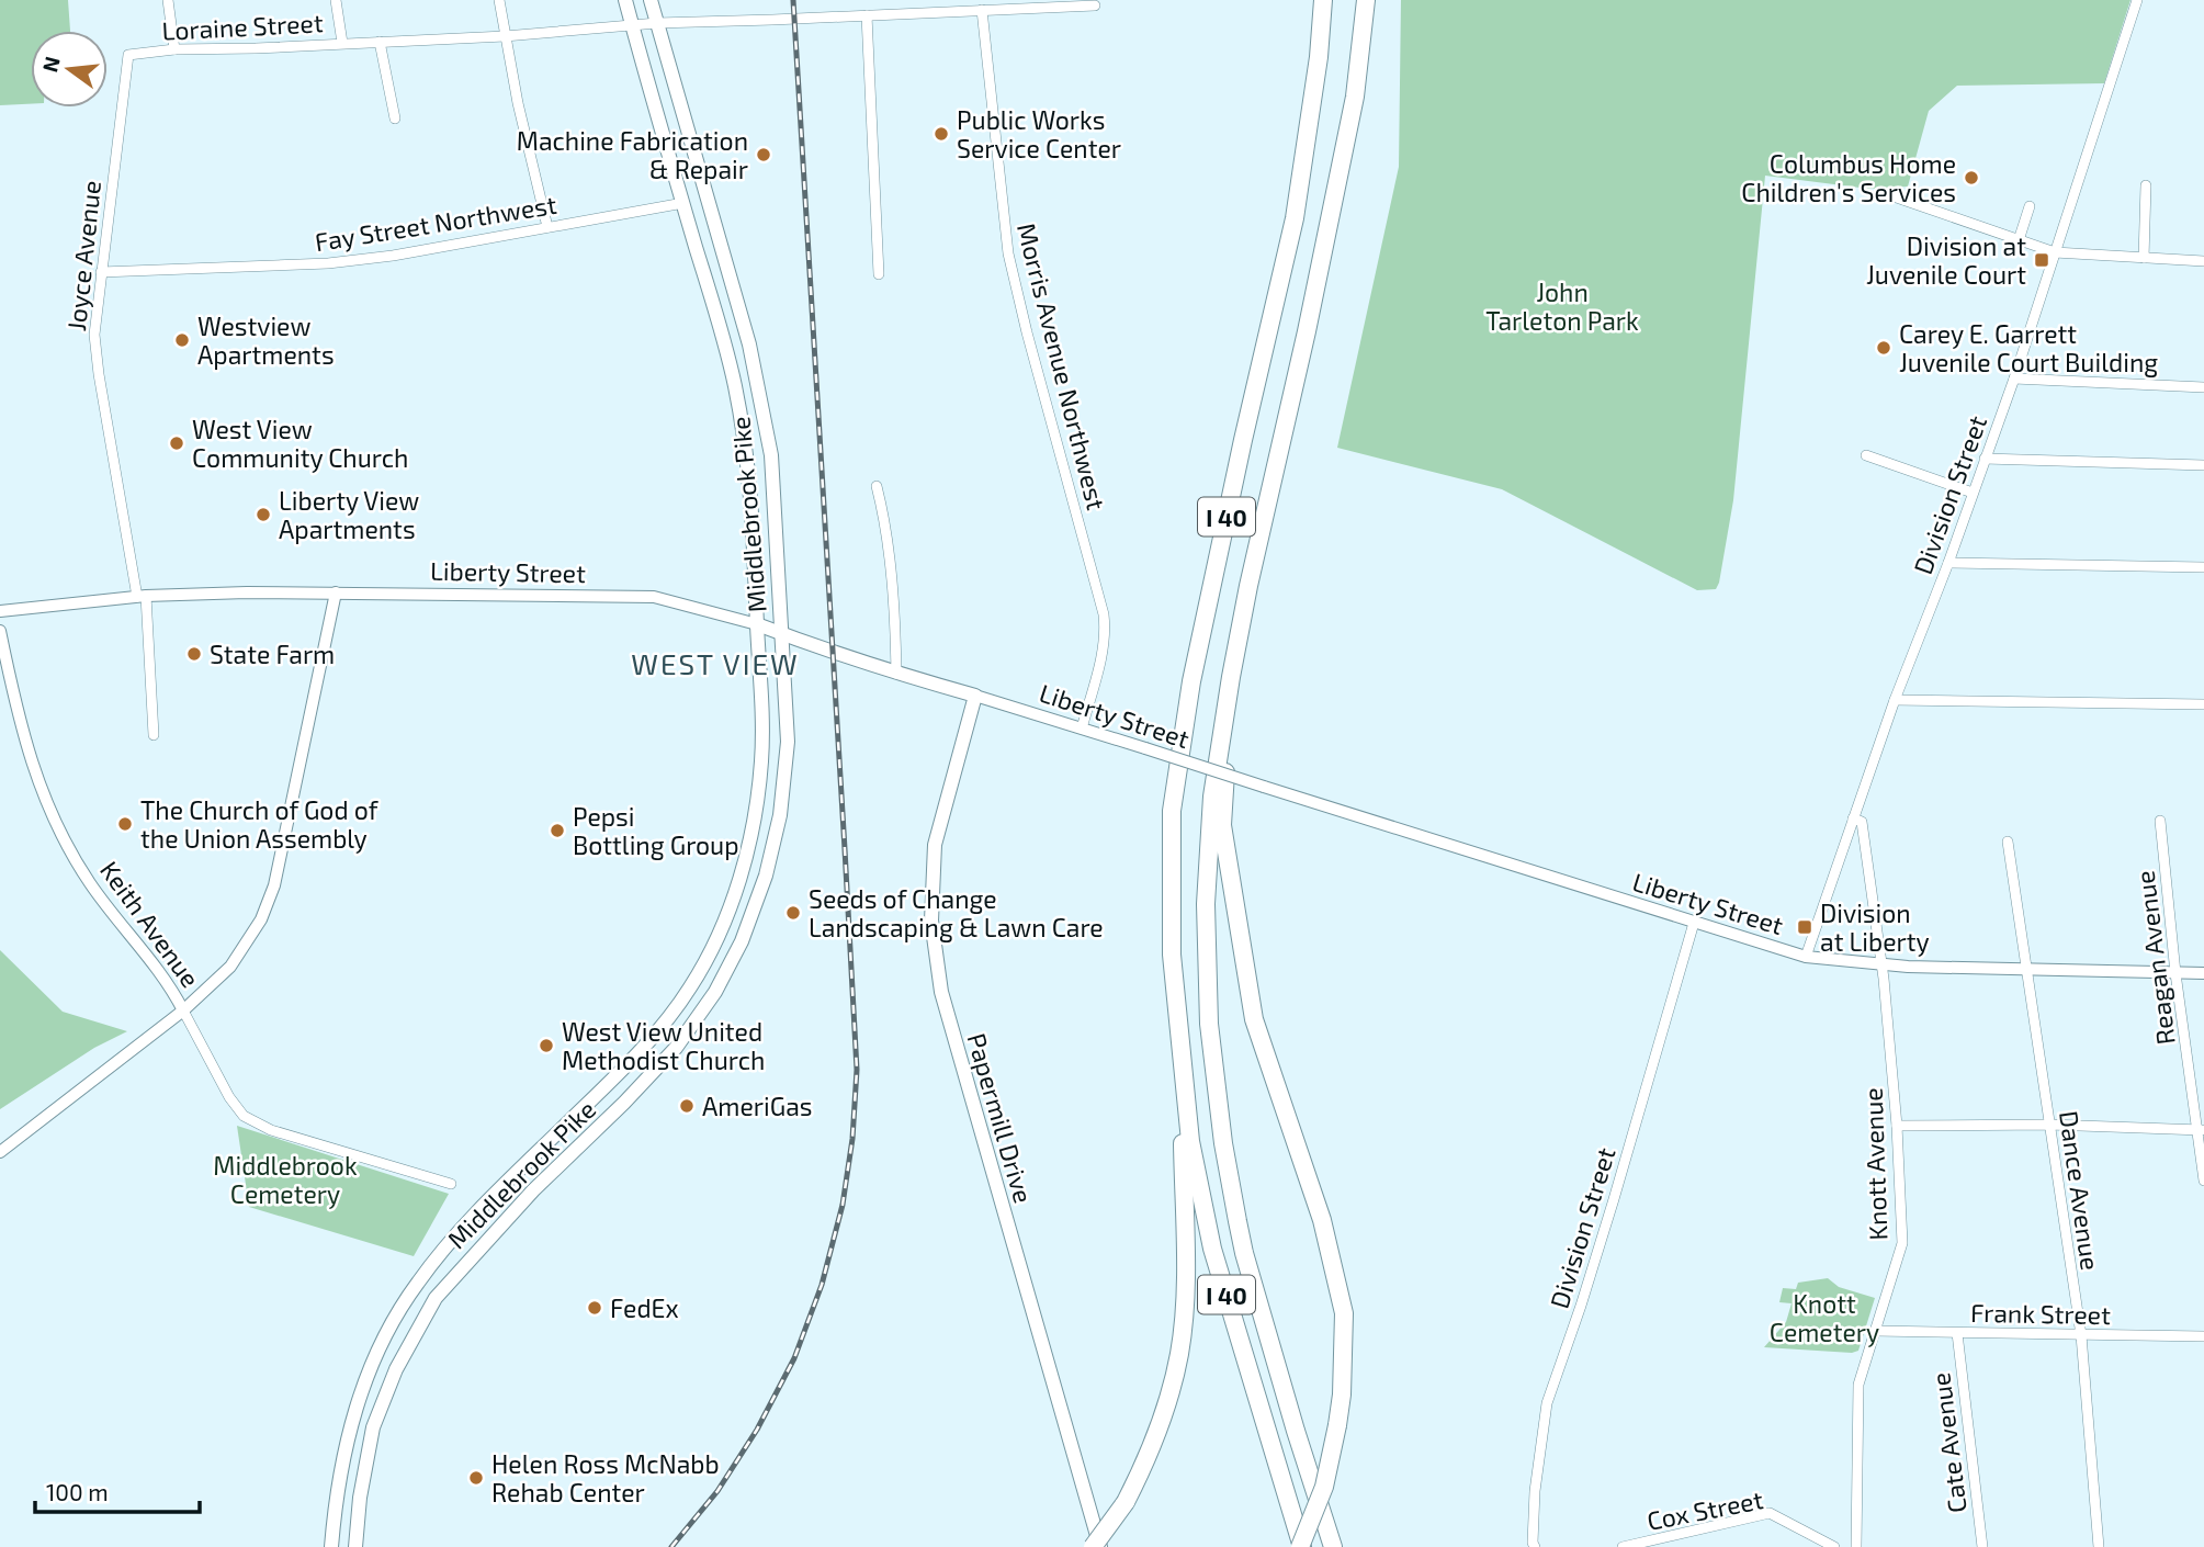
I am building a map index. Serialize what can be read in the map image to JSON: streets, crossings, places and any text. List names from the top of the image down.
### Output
{
  "streets": {
    "highway": ["I 40"],
    "main road": ["Middlebrook Pike", "Liberty Street", "Papermill Drive"],
    "street": [
      "Loraine Street",
      "Fay Street Northwest",
      "Joyce Avenue",
      "Morris Avenue Northwest",
      "Division Street",
      "Keith Avenue",
      "Reagan Avenue",
      "Knott Avenue",
      "Dance Avenue",
      "Frank Street",
      "Cate Avenue",
      "Cox Street"
    ]
  },
  "crossings": [
    ["Loraine Street", "Joyce Avenue"],
    ["Loraine Street", "Morris Avenue Northwest"],
    ["Loraine Street", "Middlebrook Pike"],
    ["Fay Street Northwest", "Joyce Avenue"],
    ["Fay Street Northwest", "Middlebrook Pike"],
    ["Joyce Avenue", "Liberty Street"],
    ["Morris Avenue Northwest", "Liberty Street"],
    ["Division Street", "Liberty Street"],
    ["Division Street", "Knott Avenue"],
    ["Middlebrook Pike", "Liberty Street"],
    ["Liberty Street", "Reagan Avenue"],
    ["Liberty Street", "Papermill Drive"],
    ["Liberty Street", "Knott Avenue"],
    ["Liberty Street", "Dance Avenue"],
    ["Knott Avenue", "Frank Street"],
    ["Dance Avenue", "Frank Street"],
    ["Frank Street", "Cate Avenue"]
  ],
  "districts": ["WEST VIEW"],
  "parks": ["John Tarleton Park", "Middlebrook Cemetery", "Knott Cemetery"],
  "places": {
    "other": [
      "Public Works Service Center",
      "Machine Fabrication & Repair",
      "Columbus Home Children's Services",
      "Westview Apartments",
      "Carey E. Garrett Juvenile Court Building",
      "West View Community Church",
      "Liberty View Apartments",
      "State Farm",
      "The Church of God of the Union Assembly",
      "Pepsi Bottling Group",
      "Seeds of Change Landscaping & Lawn Care",
      "West View United Methodist Church",
      "AmeriGas",
      "FedEx",
      "Helen Ross McNabb Rehab Center"
    ],
    "transit": ["Division at Juvenile Court", "Division at Liberty"]
  },
  "scale_bar": "100 m",
  "north": "left"
}
